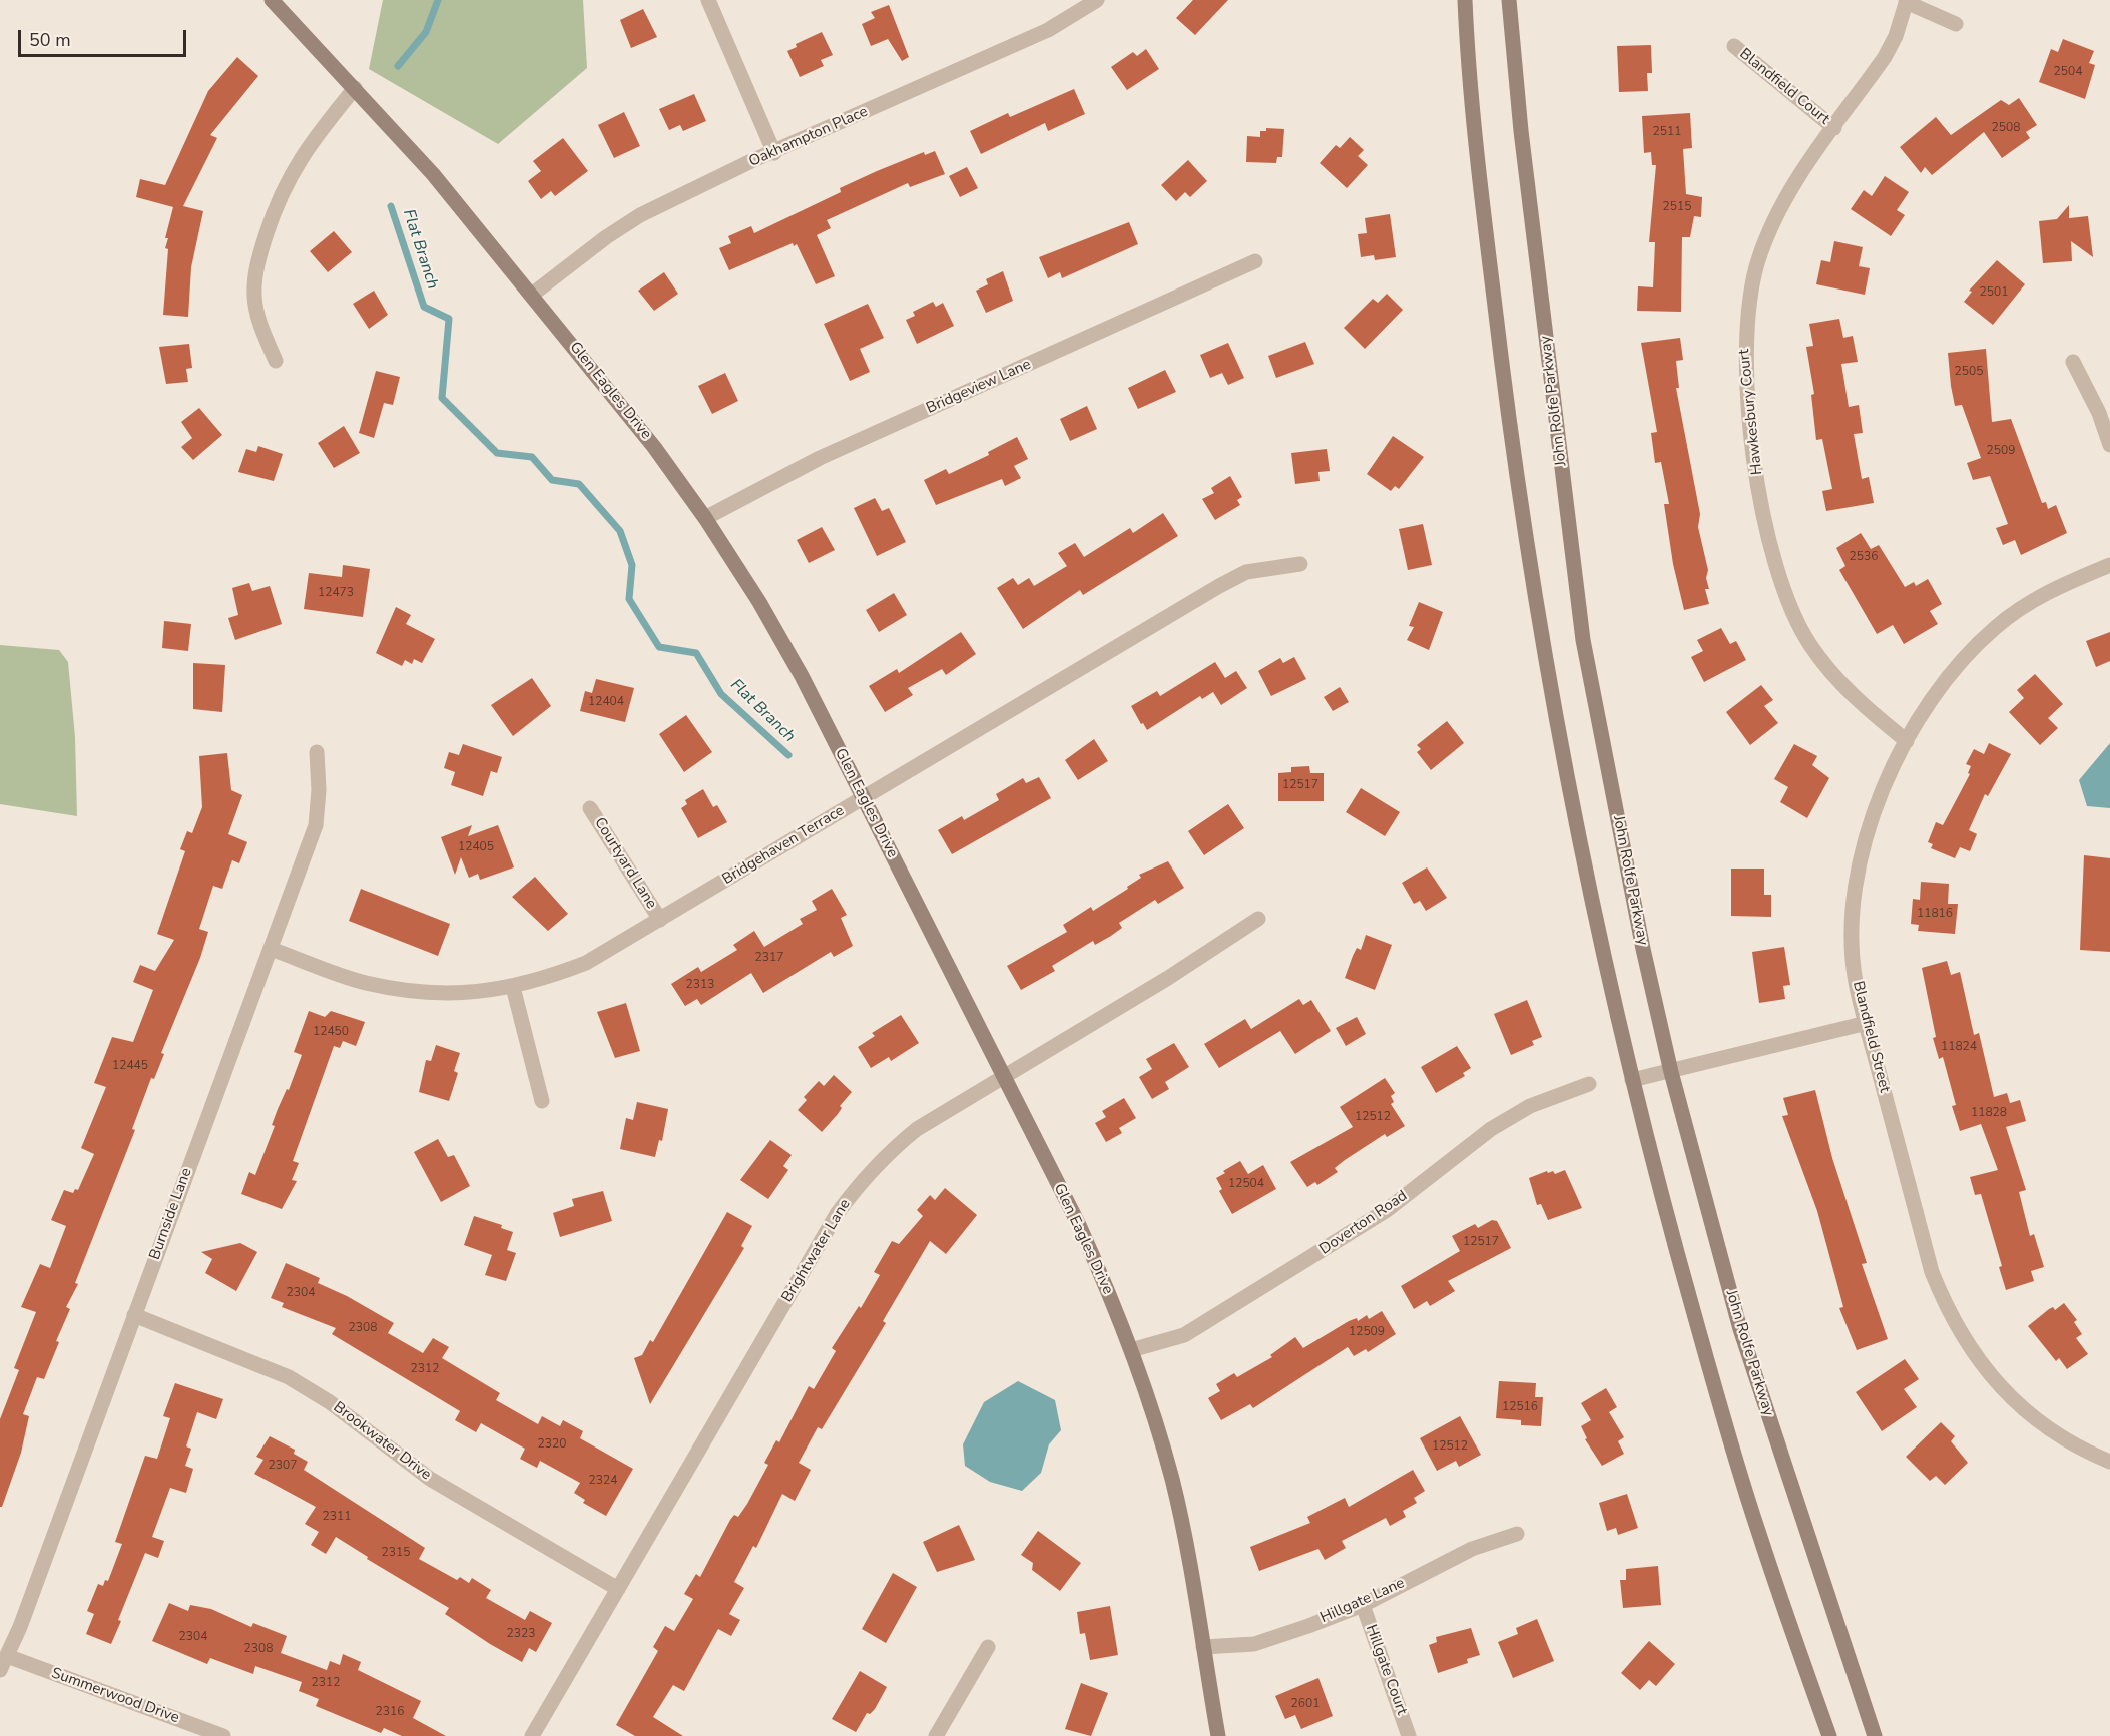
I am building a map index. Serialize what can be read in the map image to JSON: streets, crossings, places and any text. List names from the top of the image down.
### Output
{
  "streets": {
    "main road": ["Glen Eagles Drive", "John Rolfe Parkway"],
    "street": [
      "Blandfield Court",
      "Oakhampton Place",
      "Bridgeview Lane",
      "Hawkesbury Court",
      "Bridgehaven Terrace",
      "Courtyard Lane",
      "Blandfield Street",
      "Burnside Lane",
      "Doverton Road",
      "Brightwater Lane",
      "Brookwater Drive",
      "Hillgate Lane",
      "Hillgate Court",
      "Summerwood Drive"
    ]
  },
  "crossings": [
    ["Blandfield Court", "Hawkesbury Court"],
    ["Oakhampton Place", "Glen Eagles Drive"],
    ["Bridgeview Lane", "Glen Eagles Drive"],
    ["Glen Eagles Drive", "Bridgehaven Terrace"],
    ["Glen Eagles Drive", "Doverton Road"],
    ["Glen Eagles Drive", "Brightwater Lane"],
    ["Glen Eagles Drive", "Hillgate Lane"],
    ["Hawkesbury Court", "Blandfield Street"],
    ["Bridgehaven Terrace", "Courtyard Lane"],
    ["Bridgehaven Terrace", "Burnside Lane"],
    ["Burnside Lane", "Brookwater Drive"],
    ["Burnside Lane", "Summerwood Drive"],
    ["Brightwater Lane", "Brookwater Drive"],
    ["Hillgate Lane", "Hillgate Court"]
  ],
  "water": ["Flat Branch"],
  "house_numbers": [
    "2504",
    "2508",
    "2511",
    "2515",
    "2501",
    "2505",
    "2509",
    "2536",
    "12473",
    "12404",
    "12517",
    "12405",
    "11816",
    "2317",
    "2313",
    "12450",
    "11824",
    "12445",
    "11828",
    "12512",
    "12504",
    "12517",
    "2304",
    "2308",
    "12509",
    "2312",
    "12516",
    "2320",
    "12512",
    "2307",
    "2324",
    "2311",
    "2315",
    "2323",
    "2304",
    "2308",
    "2312",
    "2601",
    "2316"
  ],
  "scale_bar": "50 m"
}
